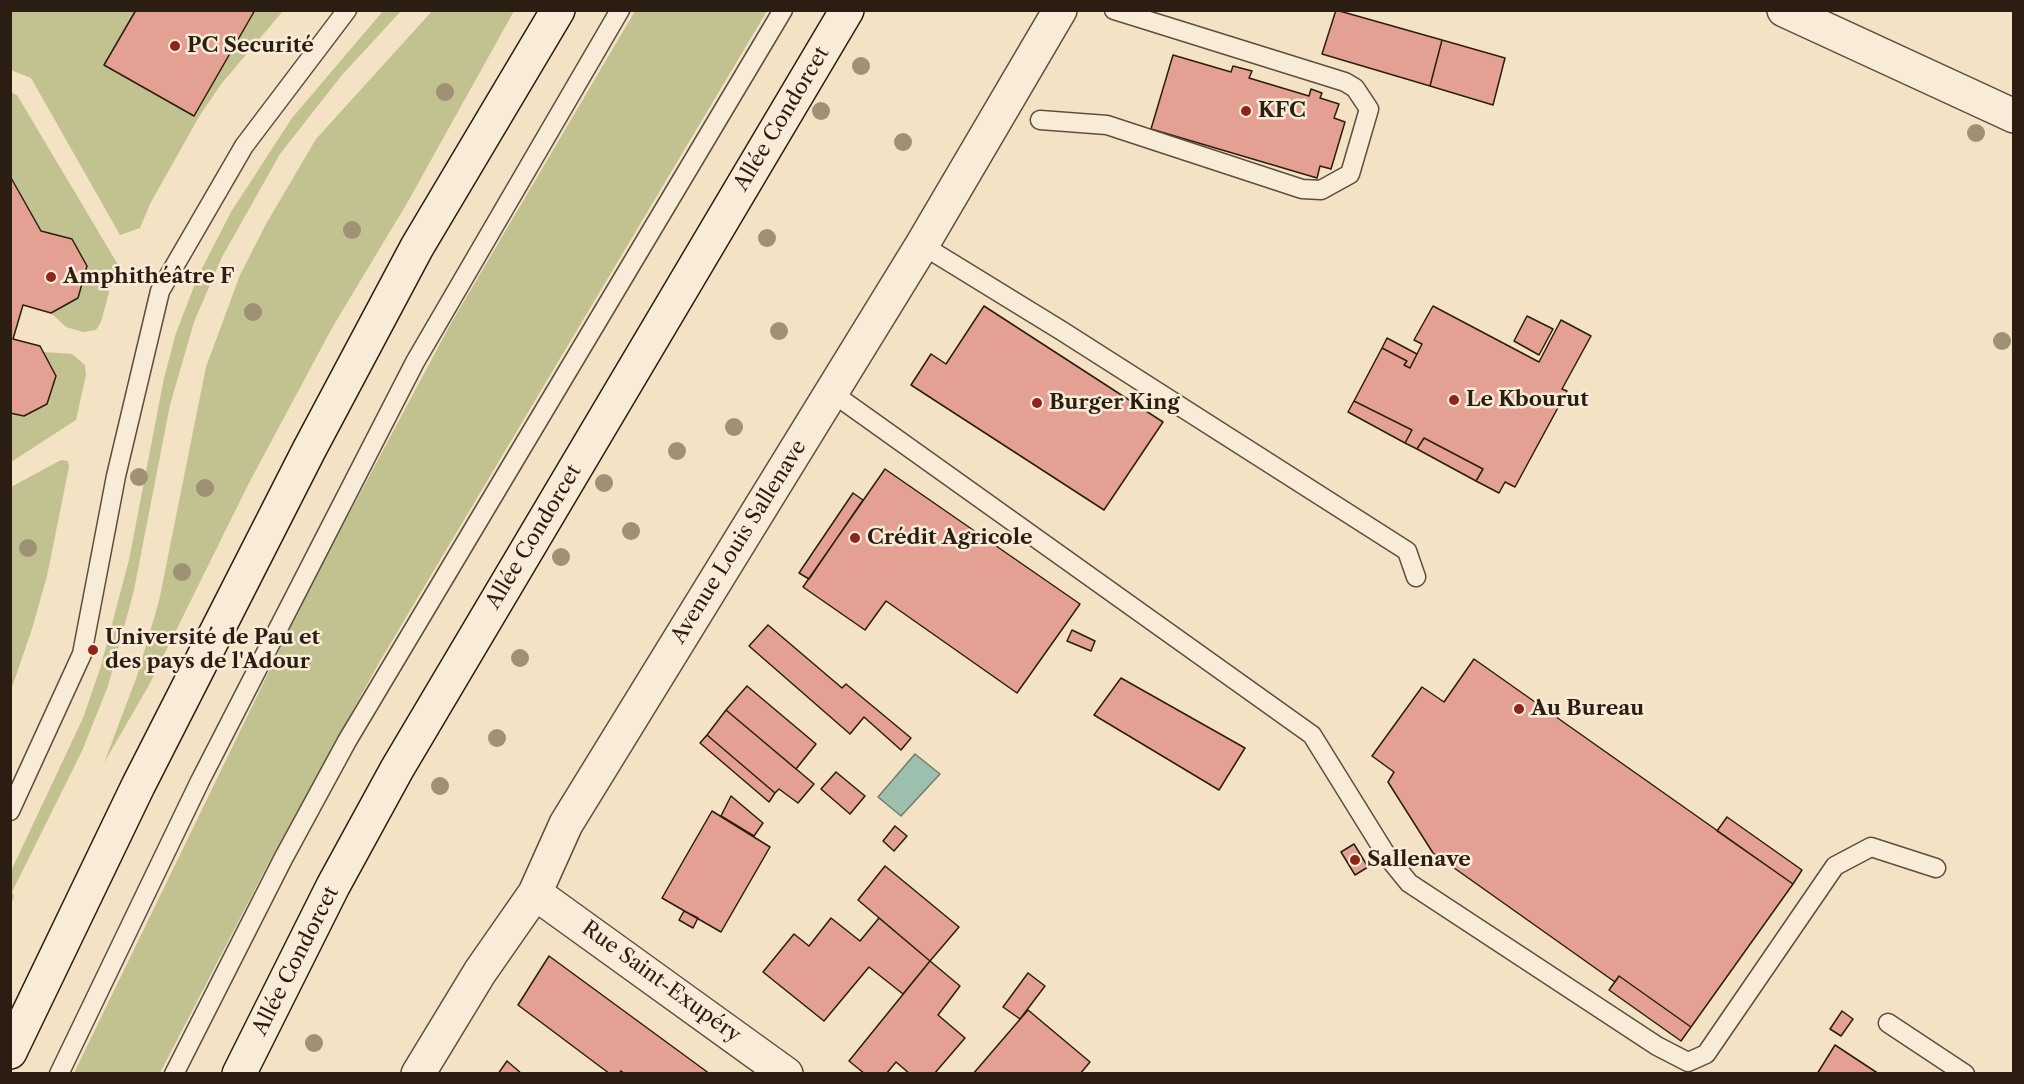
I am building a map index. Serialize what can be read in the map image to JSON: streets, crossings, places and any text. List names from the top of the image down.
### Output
{
  "streets": {
    "main road": ["Allée Condorcet", "Avenue Louis Sallenave", "Rue Saint-Exupéry"]
  },
  "crossings": [
    ["Avenue Louis Sallenave", "Rue Saint-Exupéry"]
  ],
  "places": [
    "PC Securité",
    "KFC",
    "Amphithéâtre F",
    "Le Kbourut",
    "Burger King",
    "Crédit Agricole",
    "Université de Pau et des pays de l'Adour",
    "Au Bureau",
    "Sallenave"
  ]
}
